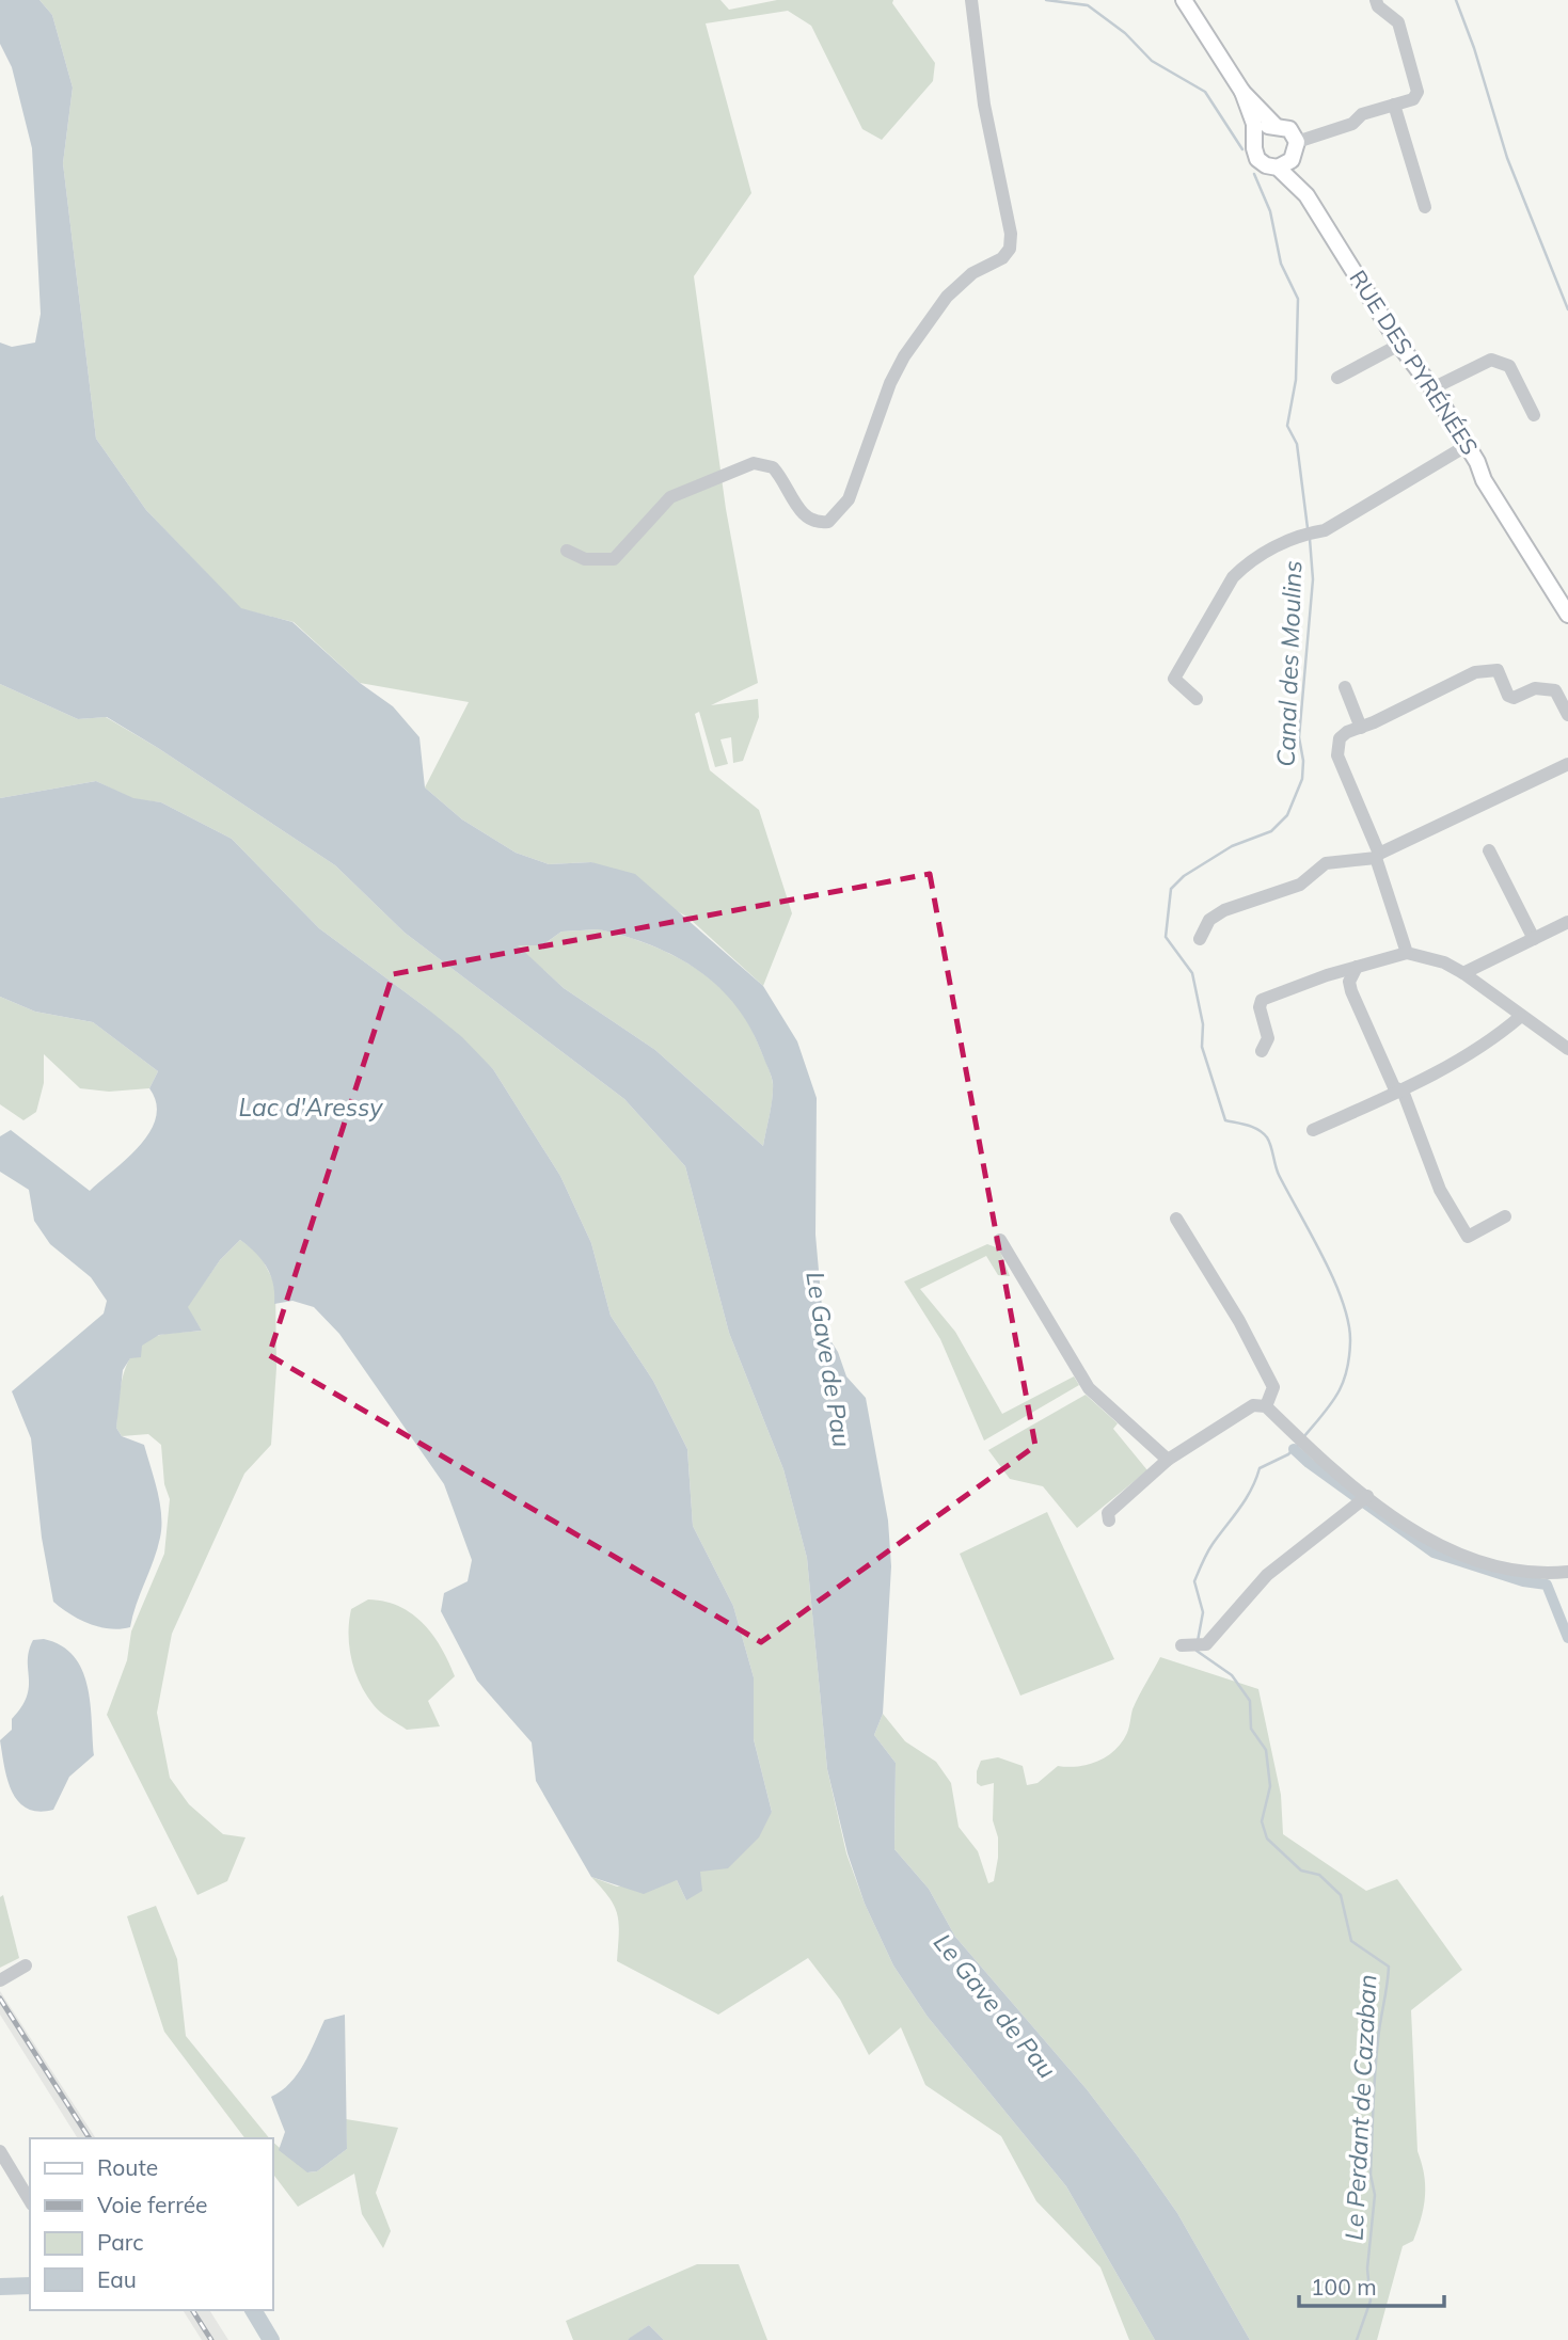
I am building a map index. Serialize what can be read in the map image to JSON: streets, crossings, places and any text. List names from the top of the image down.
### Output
{
  "streets": {
    "main road": ["RUE DES PYRÉNÉES"]
  },
  "water": [
    "Canal des Moulins",
    "Lac d'Aressy",
    "Le Gave de Pau",
    "Le Perdant de Cazaban"
  ],
  "legend": [
    "Route",
    "Voie ferrée",
    "Parc",
    "Eau"
  ],
  "scale_bar": "100 m"
}
